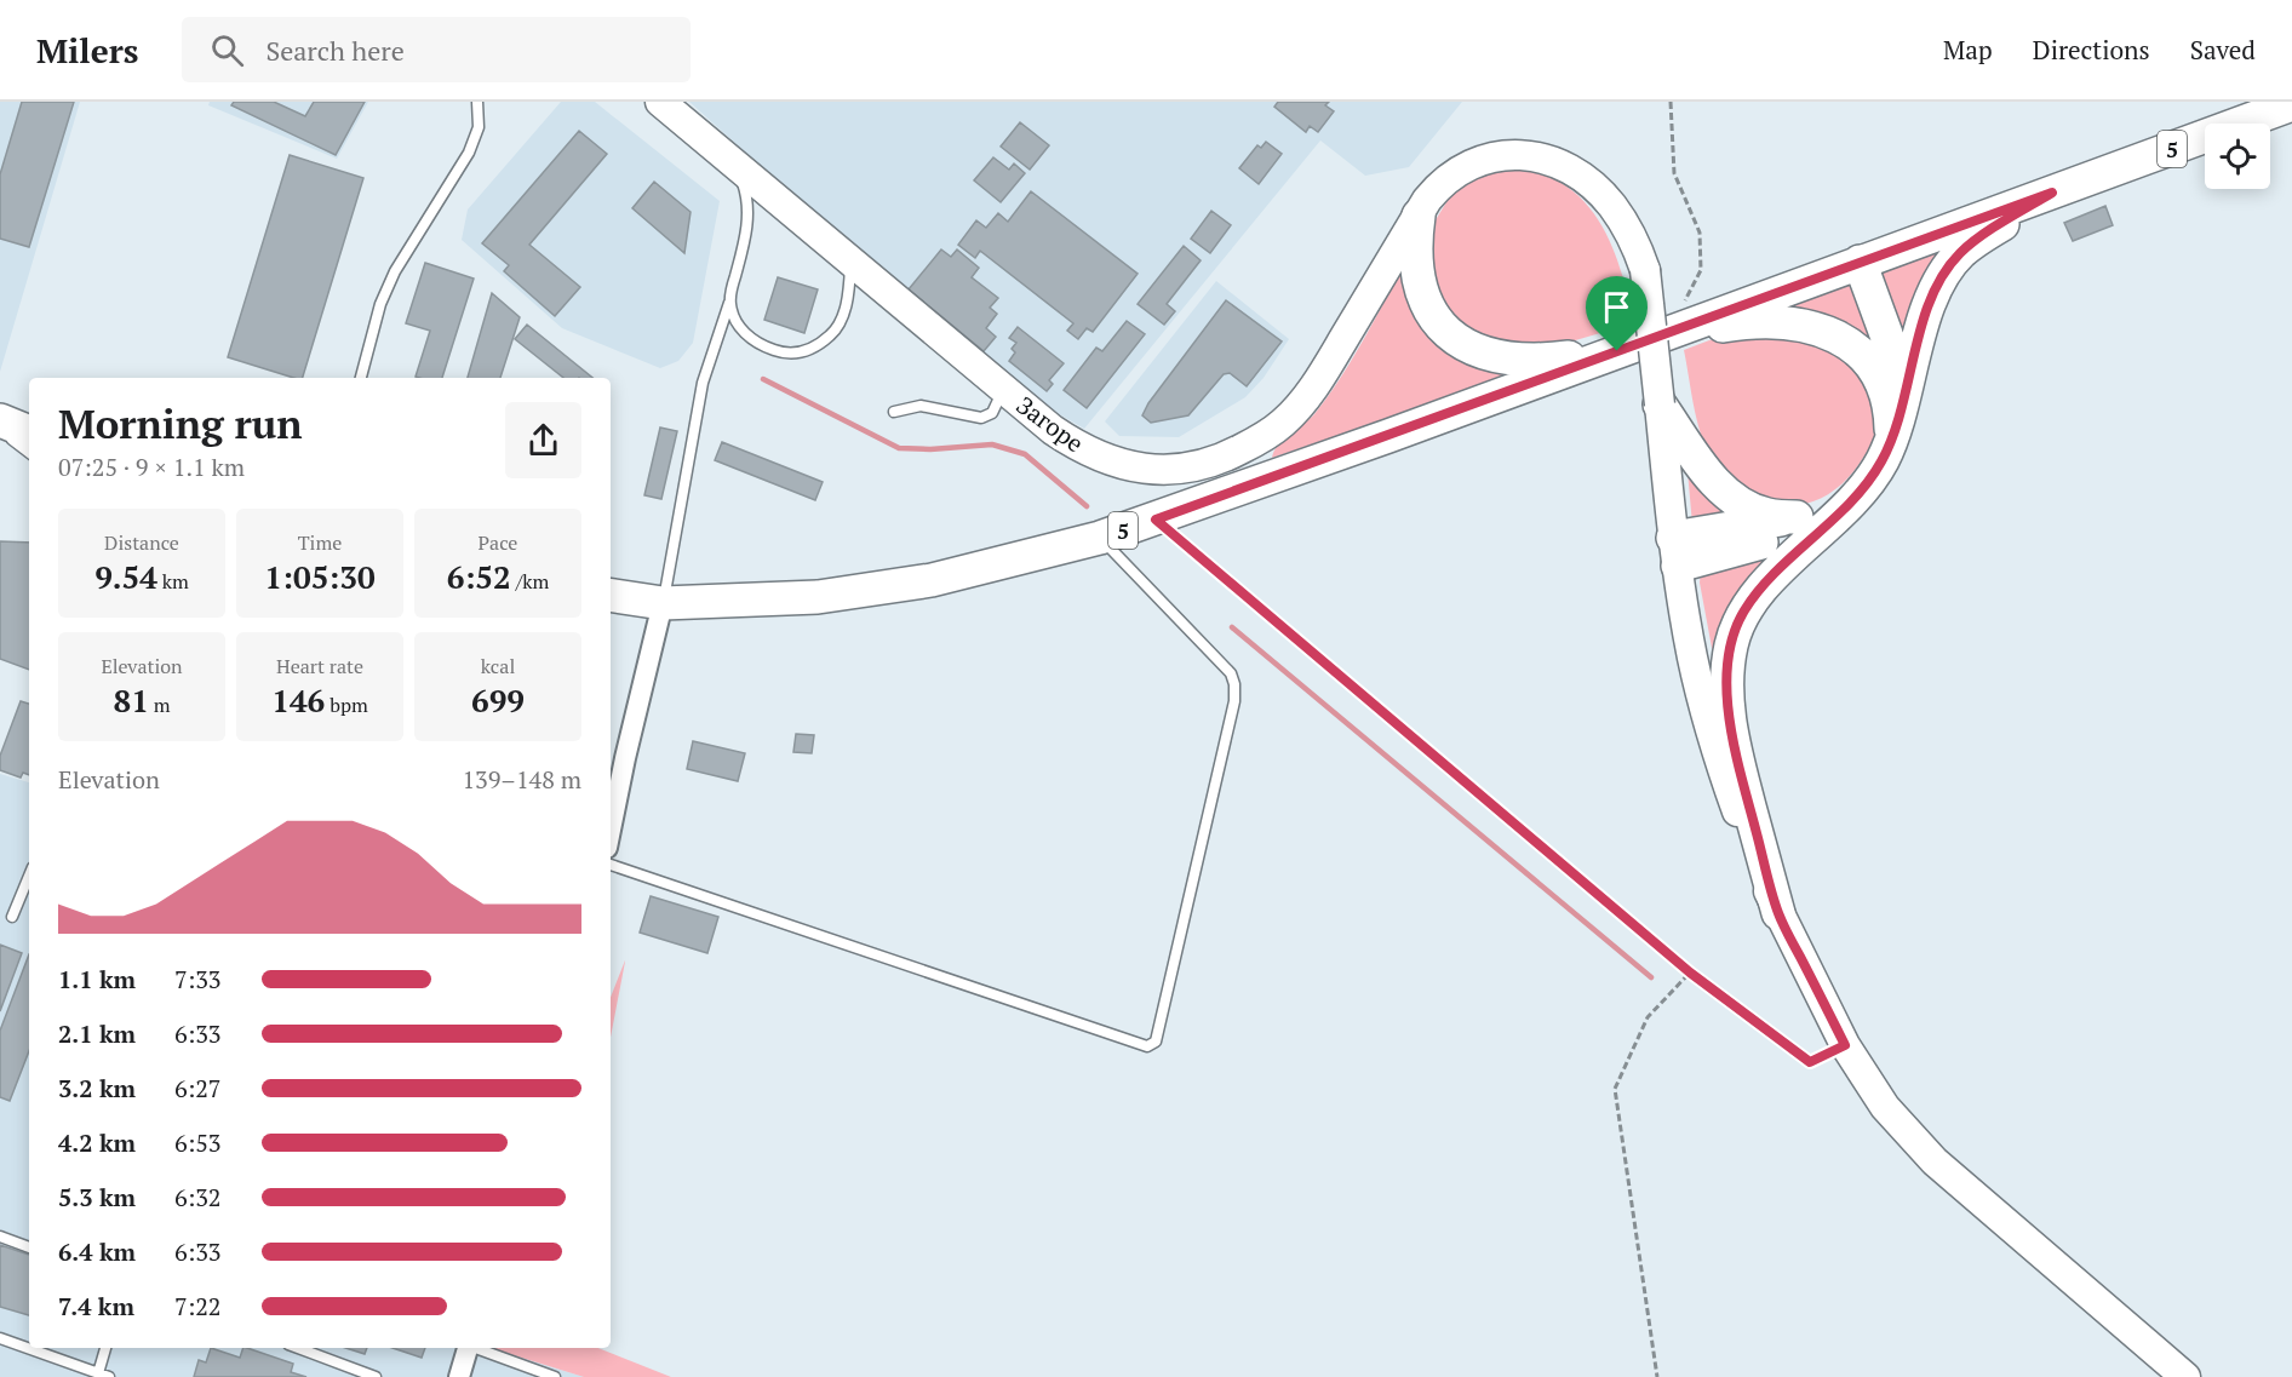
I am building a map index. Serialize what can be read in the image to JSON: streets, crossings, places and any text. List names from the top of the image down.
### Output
{
  "streets": {
    "main road": ["5", "Загоре"]
  },
  "page": {
    "header": "Milers",
    "search": "Search here",
    "nav": ["Map", "Directions", "Saved"],
    "heading": ["Morning run", "07:25 · 9 × 1.1 km"],
    "stats": [
      ["Distance", "9.54 km"],
      ["Time", "1:05:30"],
      ["Pace", "6:52 /km"],
      ["Elevation", "81 m"],
      ["Heart rate", "146 bpm"],
      ["kcal", "699"]
    ],
    "chart": ["Elevation", "139–148 m"],
    "list": [
      {
        "name": "1.1 km",
        "note": "7:33"
      },
      {
        "name": "2.1 km",
        "note": "6:33"
      },
      {
        "name": "3.2 km",
        "note": "6:27"
      },
      {
        "name": "4.2 km",
        "note": "6:53"
      },
      {
        "name": "5.3 km",
        "note": "6:32"
      },
      {
        "name": "6.4 km",
        "note": "6:33"
      },
      {
        "name": "7.4 km",
        "note": "7:22"
      }
    ]
  }
}
